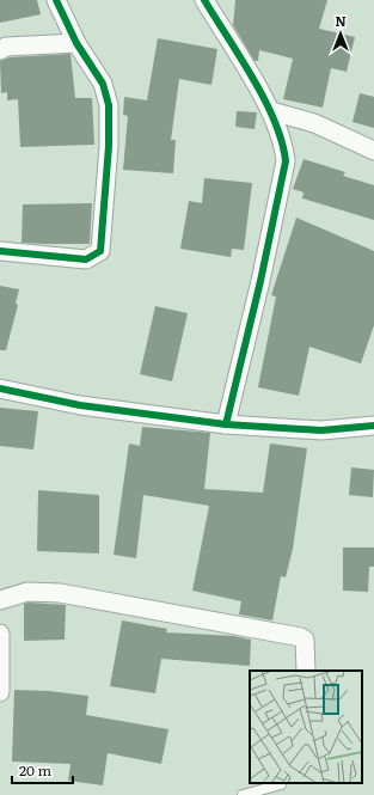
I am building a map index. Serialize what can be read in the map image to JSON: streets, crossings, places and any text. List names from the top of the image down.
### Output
{
  "scale_bar": "20 m",
  "north": "top"
}
